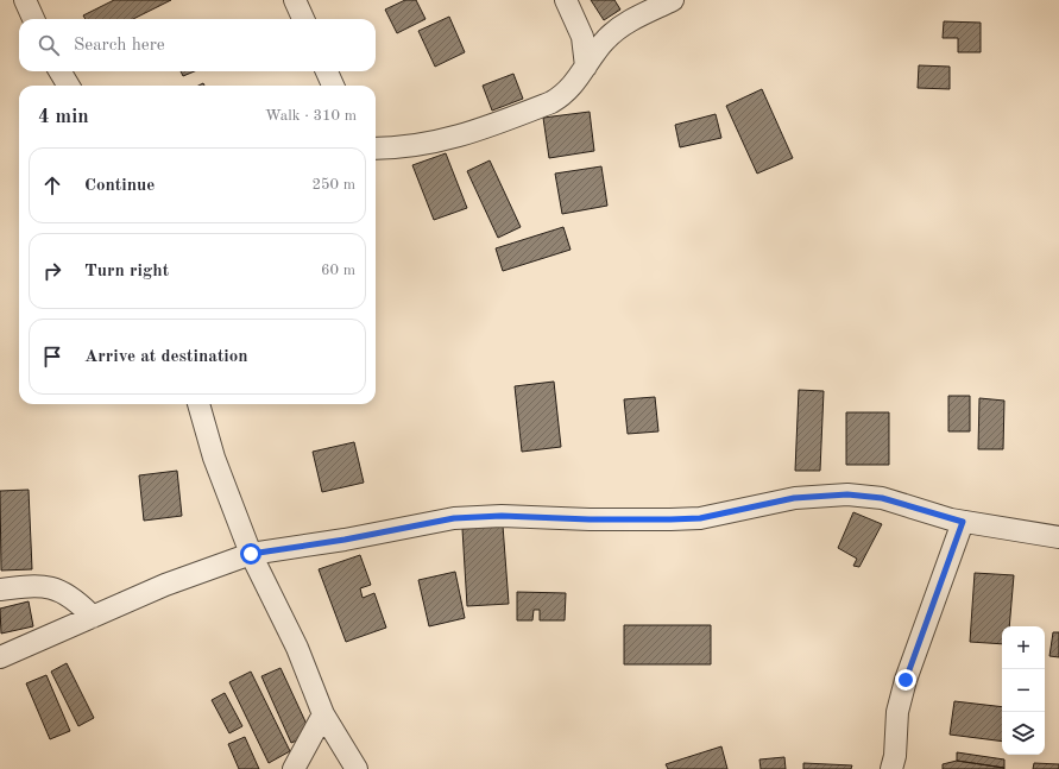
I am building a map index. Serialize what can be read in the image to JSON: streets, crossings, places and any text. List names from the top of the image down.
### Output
{
  "page": {
    "search": "Search here",
    "heading": ["4 min", "Walk · 310 m"],
    "list": [
      ["Continue", "250 m"],
      ["Turn right", "60 m"],
      "Arrive at destination"
    ],
    "map_buttons": ["+", "−"]
  }
}
